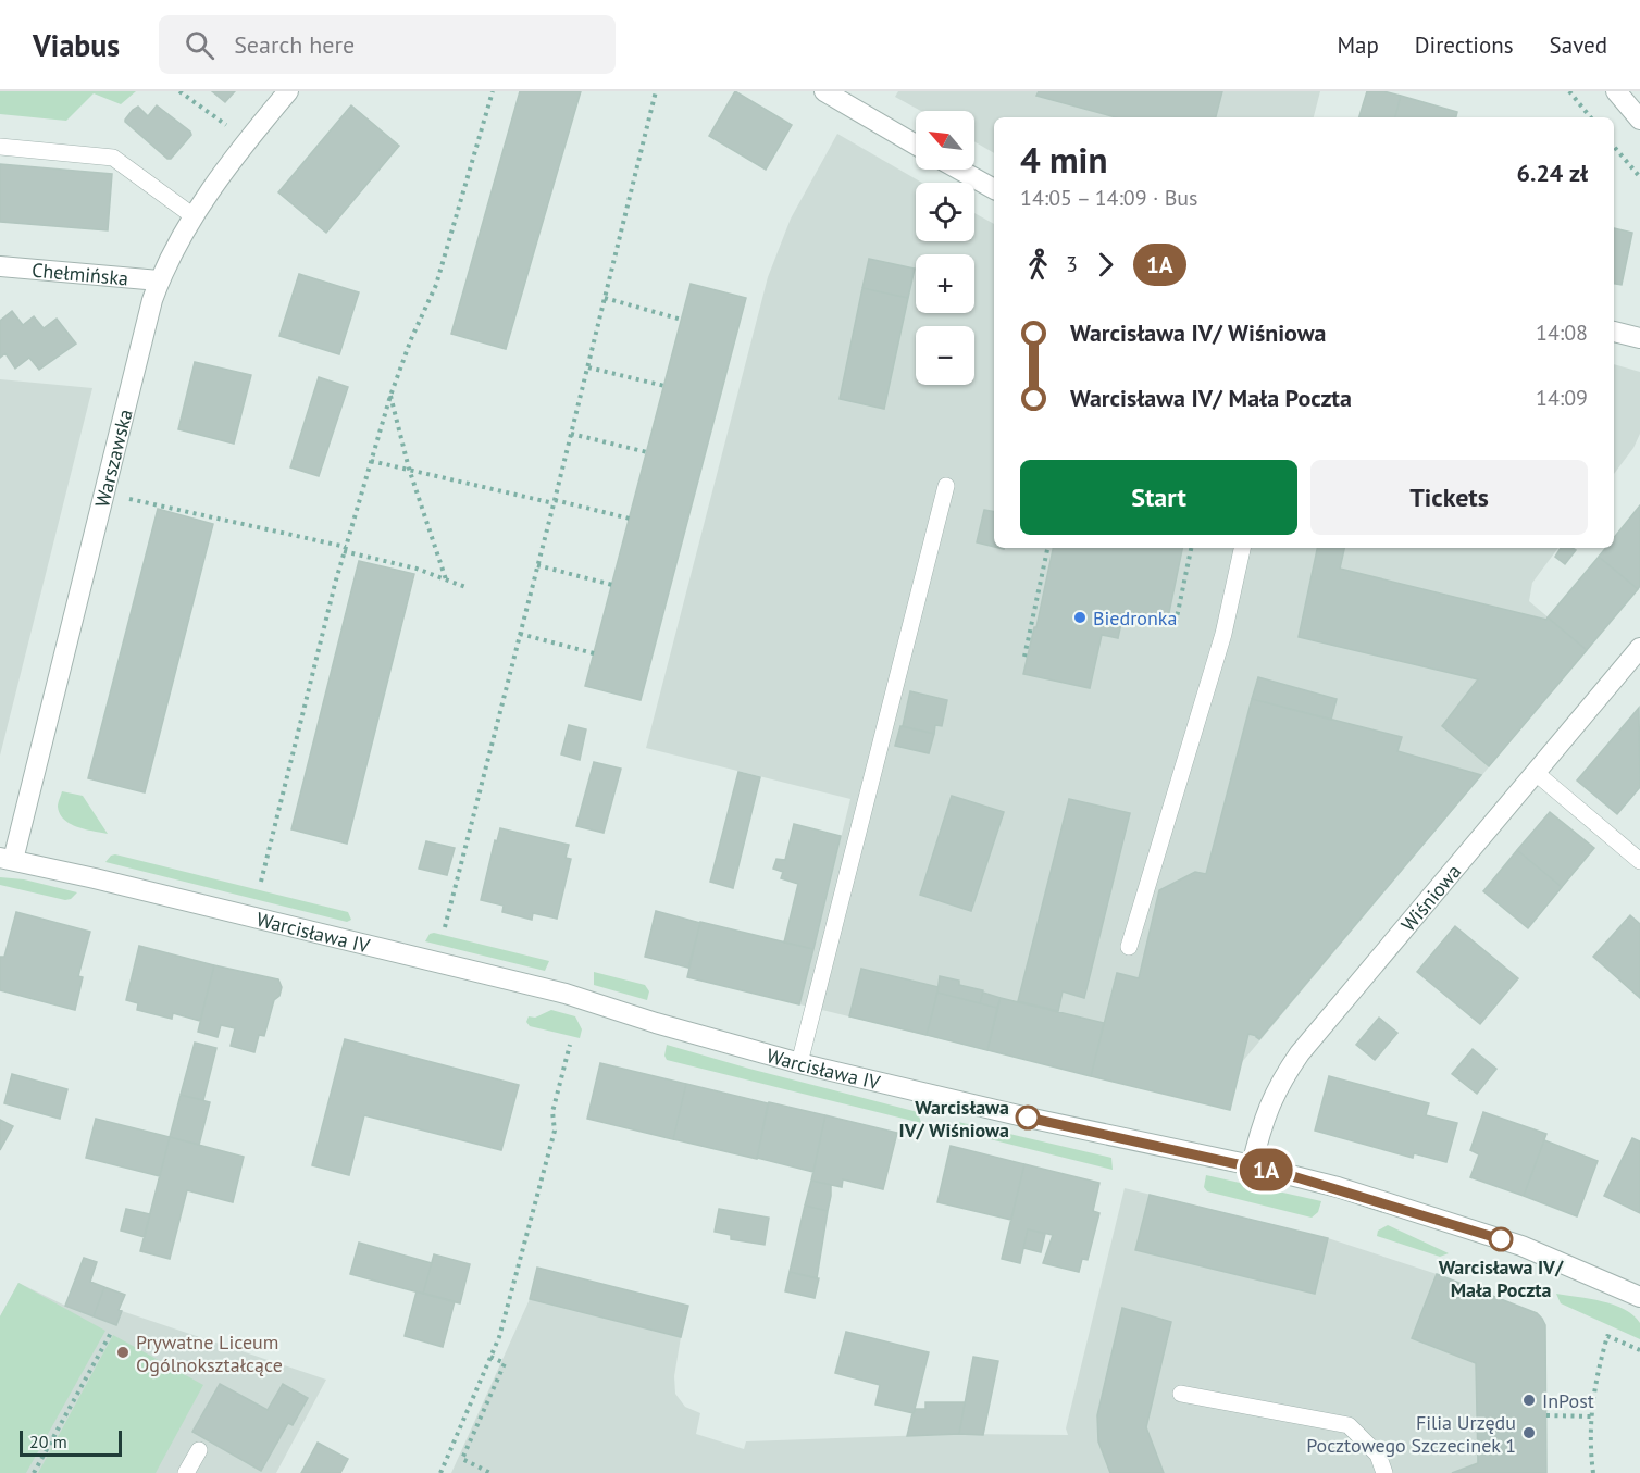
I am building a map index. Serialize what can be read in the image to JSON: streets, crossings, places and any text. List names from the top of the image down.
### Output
{
  "streets": {
    "street": [
      "Chełmińska",
      "Warszawska",
      "Wiśniowa",
      "Warcisława IV"
    ]
  },
  "crossings": [
    ["Chełmińska", "Warszawska"],
    ["Warszawska", "Warcisława IV"],
    ["Wiśniowa", "Warcisława IV"]
  ],
  "places": [
    "Biedronka",
    "Warcisława IV/ Wiśniowa",
    "Warcisława IV/ Mała Poczta",
    "Prywatne Liceum Ogólnokształcące",
    "InPost",
    "Filia Urzędu Pocztowego Szczecinek 1"
  ],
  "lines": ["bus line 1A"],
  "scale_bar": "20 m",
  "north": "top left",
  "page": {
    "header": "Viabus",
    "search": "Search here",
    "nav": ["Map", "Directions", "Saved"],
    "on_map": "1A",
    "map_buttons": ["+", "−"],
    "heading": ["4 min", "14:05 – 14:09 · Bus", "6.24 zł"],
    "legs": ["3", "1A"],
    "list": [
      {
        "name": "Warcisława IV/ Wiśniowa",
        "value": "14:08"
      },
      {
        "name": "Warcisława IV/ Mała Poczta",
        "value": "14:09"
      }
    ],
    "buttons": ["Start", "Tickets"],
    "scale": "20 m"
  }
}
